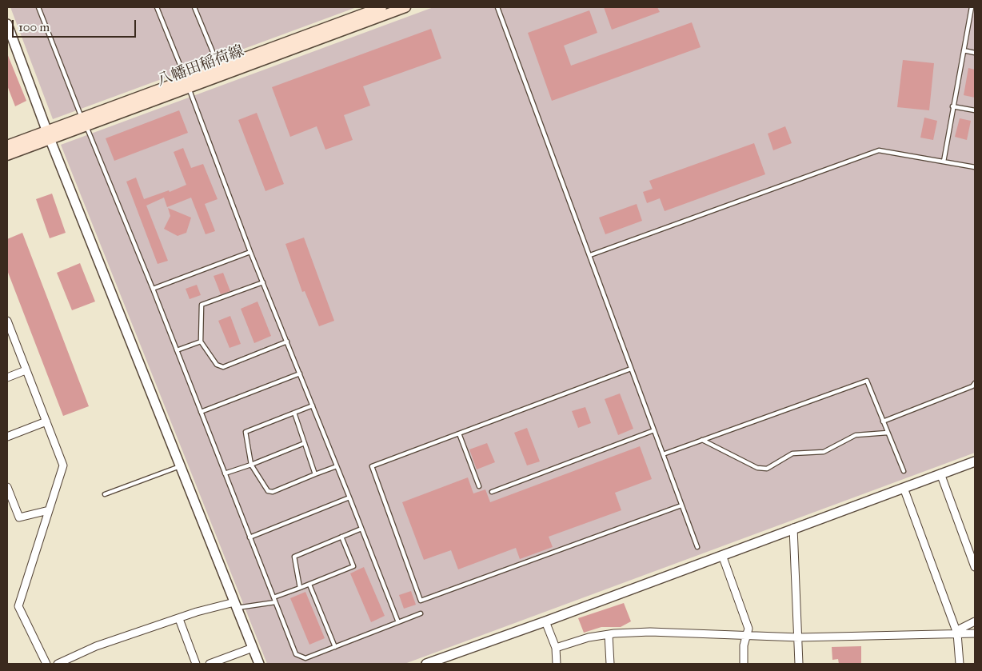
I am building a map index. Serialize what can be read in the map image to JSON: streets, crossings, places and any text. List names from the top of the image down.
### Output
{
  "streets": {
    "main road": ["八幡田稲荷線"]
  },
  "scale_bar": "100 m"
}
